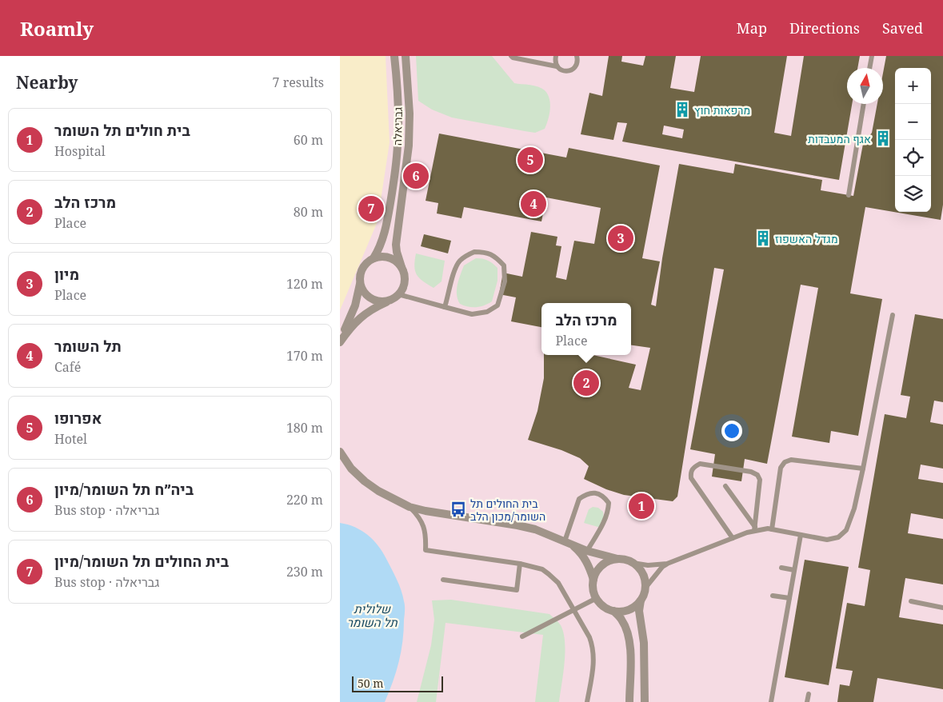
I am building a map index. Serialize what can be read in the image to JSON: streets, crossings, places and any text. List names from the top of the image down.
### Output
{
  "streets": {
    "street": ["גבריאלה"]
  },
  "water": ["שלולית תל השומר"],
  "places": {
    "building": ["מרפאות חוץ", "אגף המעבדות", "מגדל האשפוז"],
    "bus stop": ["בית החולים תל השומר/מכון הלב"]
  },
  "scale_bar": "50 m",
  "north": "top",
  "page": {
    "header": "Roamly",
    "nav": ["Map", "Directions", "Saved"],
    "heading": ["Nearby", "7 results"],
    "map_buttons": ["+", "−"],
    "list": [
      {
        "mark": "1",
        "name": "בית חולים תל השומר",
        "note": "Hospital",
        "value": "60 m"
      },
      {
        "mark": "2",
        "name": "מרכז הלב",
        "note": "Place",
        "value": "80 m"
      },
      {
        "mark": "3",
        "name": "מיון",
        "note": "Place",
        "value": "120 m"
      },
      {
        "mark": "4",
        "name": "תל השומר",
        "note": "Café",
        "value": "170 m"
      },
      {
        "mark": "5",
        "name": "אפרופו",
        "note": "Hotel",
        "value": "180 m"
      },
      {
        "mark": "6",
        "name": "ביה״ח תל השומר/מיון",
        "note": "Bus stop · גבריאלה",
        "value": "220 m"
      },
      {
        "mark": "7",
        "name": "בית החולים תל השומר/מיון",
        "note": "Bus stop · גבריאלה",
        "value": "230 m"
      }
    ],
    "pins": [
      "5",
      "6",
      "4",
      "7",
      "3",
      "2",
      "1"
    ],
    "popup": ["מרכז הלב", "Place"],
    "scale": "50 m"
  }
}
